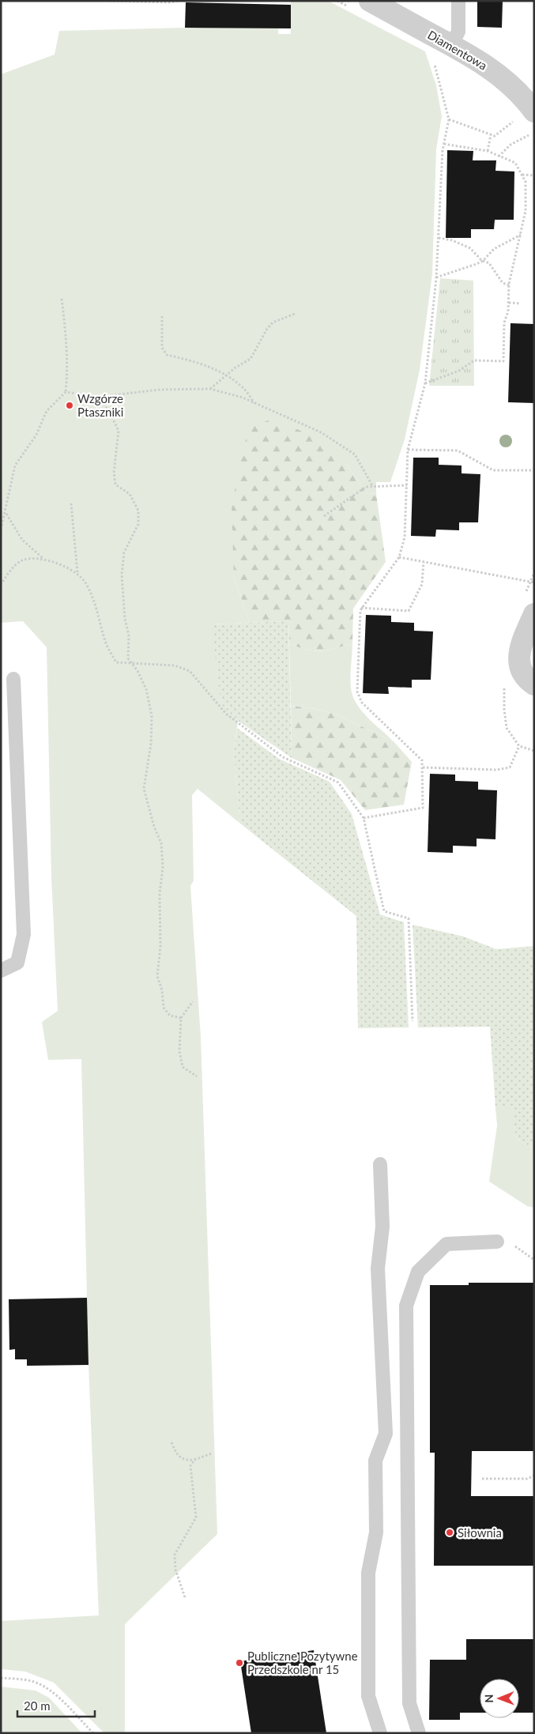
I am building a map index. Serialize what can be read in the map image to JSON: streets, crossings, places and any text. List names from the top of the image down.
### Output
{
  "streets": {
    "street": ["Diamentowa"]
  },
  "places": ["Wzgórze Ptaszniki", "Siłownia", "Publiczne Pozytywne Przedszkole nr 15"],
  "scale_bar": "20 m",
  "north": "left"
}
